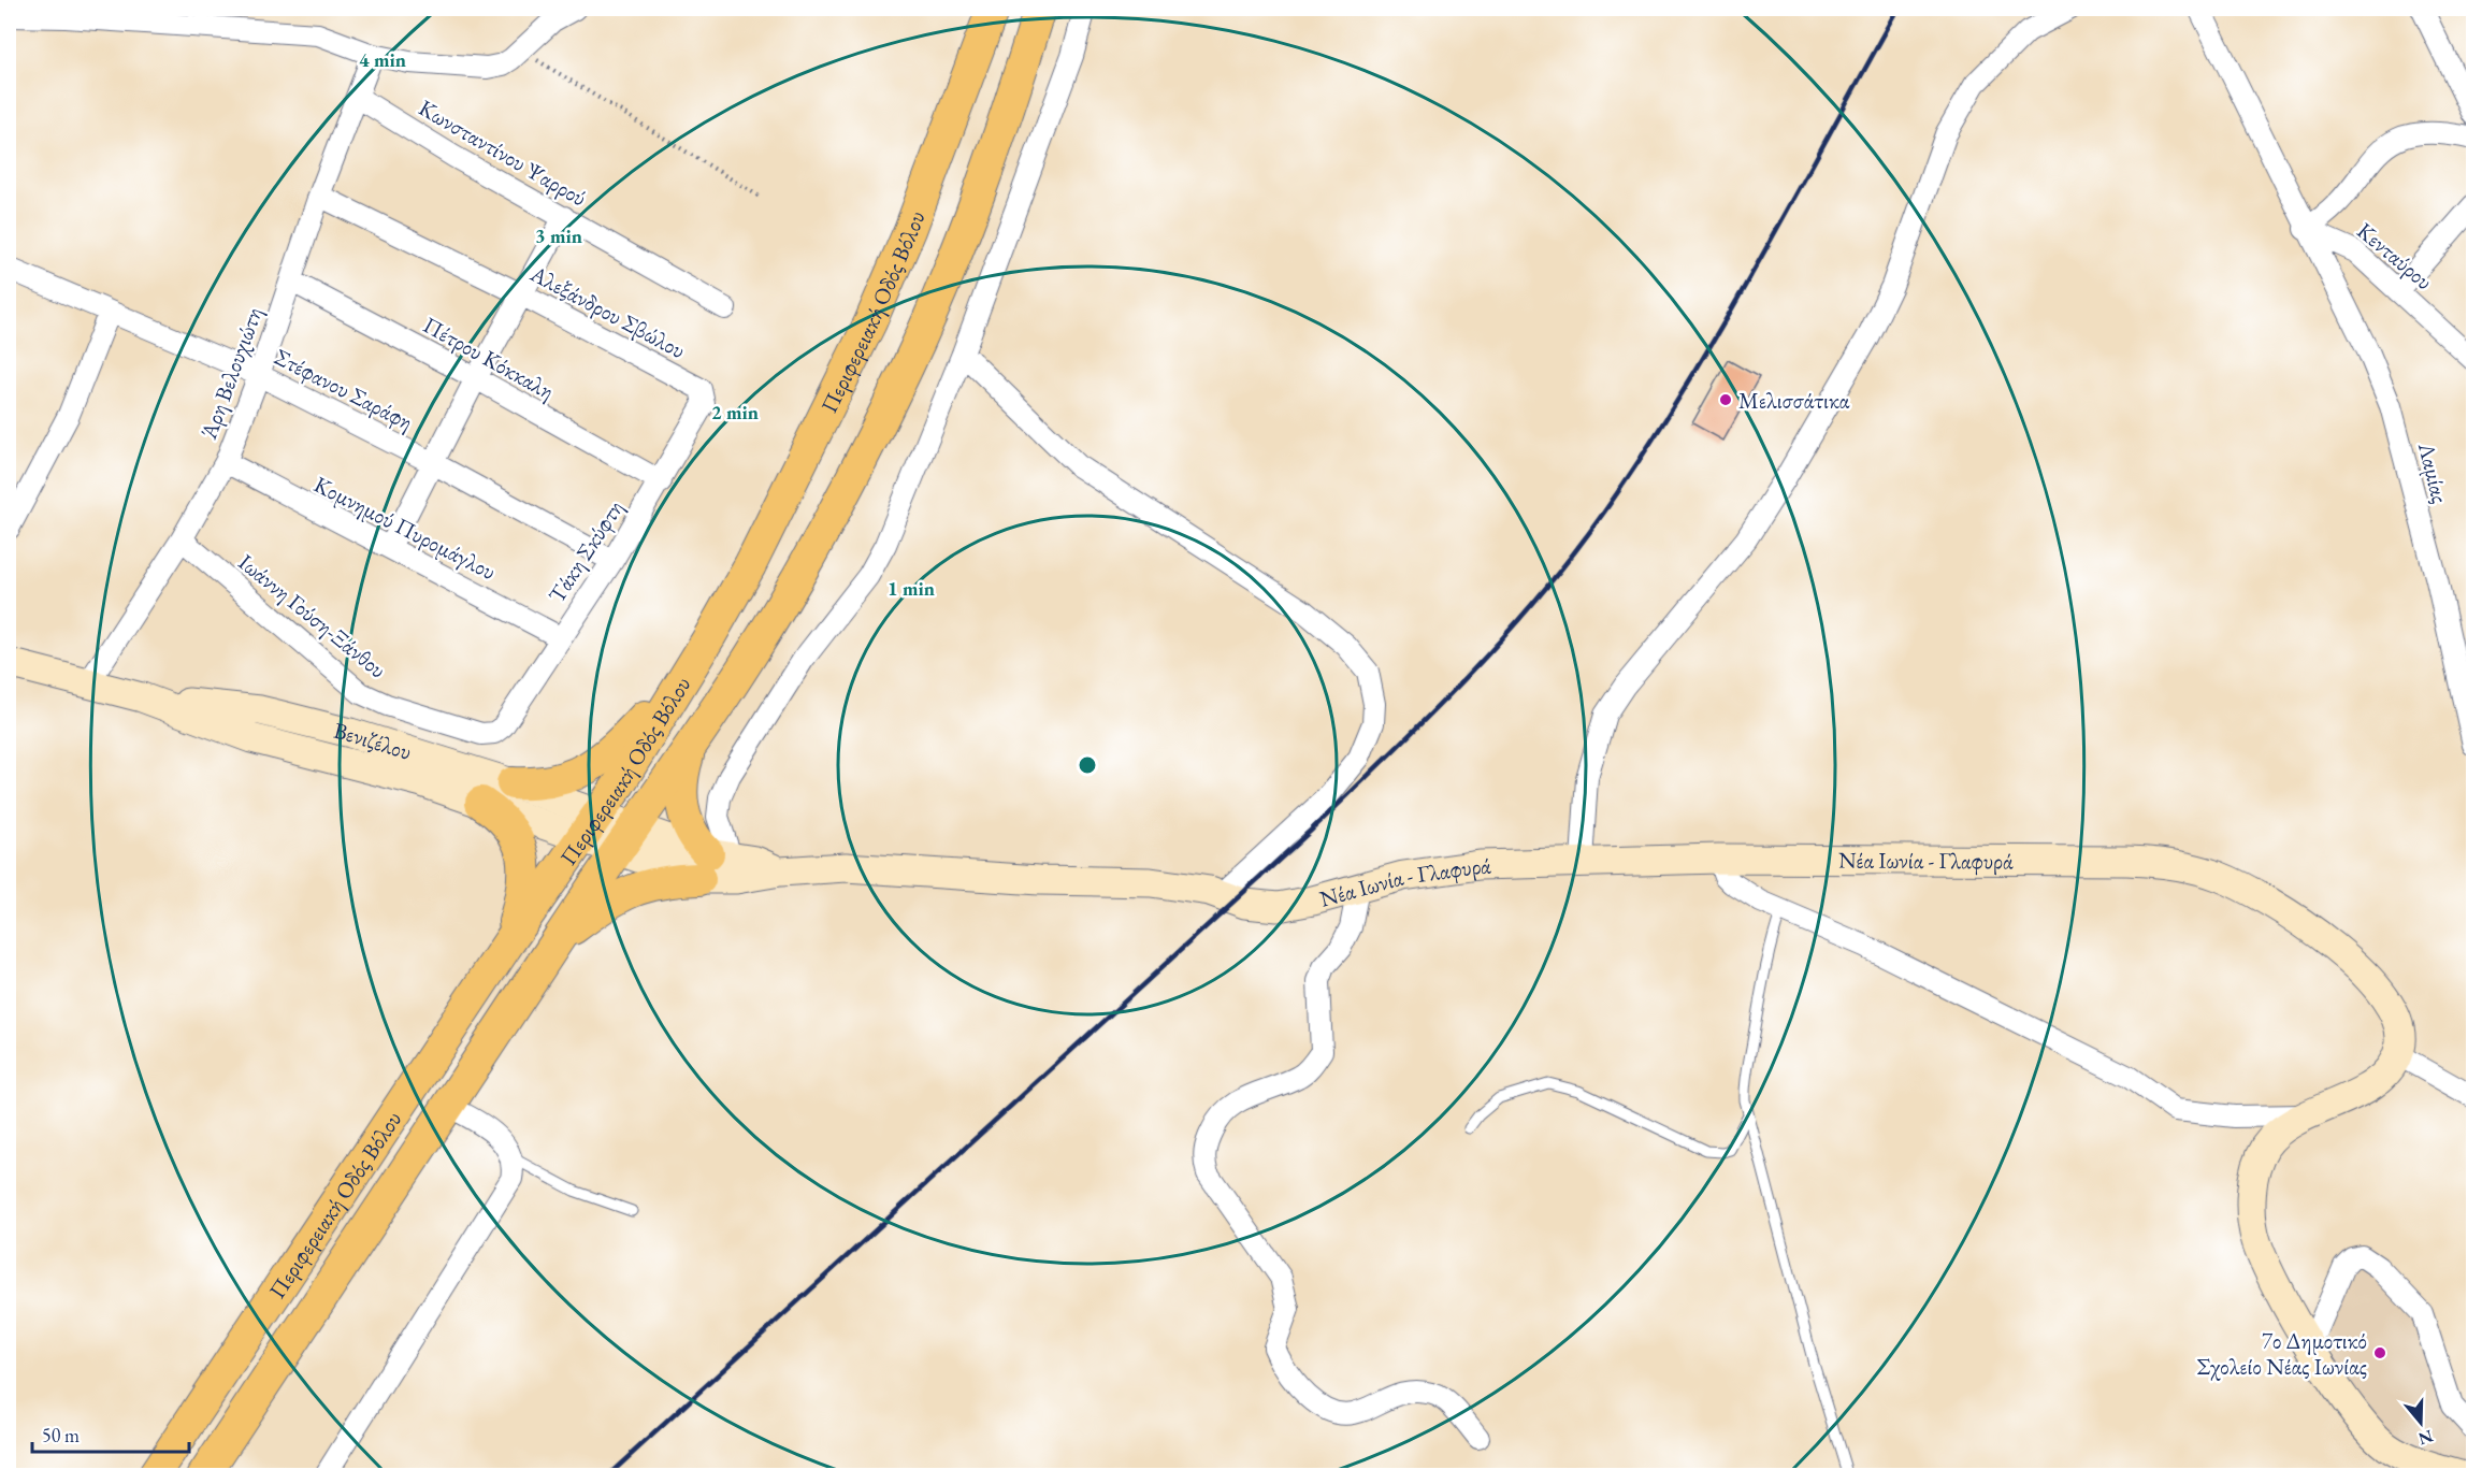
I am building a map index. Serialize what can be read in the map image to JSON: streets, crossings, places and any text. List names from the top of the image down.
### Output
{
  "streets": {
    "main road": ["Περιφερειακή Οδός Βόλου", "Βενιζέλου", "Νέα Ιωνία - Γλαφυρά"],
    "street": [
      "Κωνσταντίνου Ψαρρού",
      "Κενταύρου",
      "Αλεξάνδρου Σβώλου",
      "Πέτρου Κόκκαλη",
      "Άρη Βελουχιώτη",
      "Στέφανου Σαράφη",
      "Λαμίας",
      "Κομνημού Πυρομάγλου",
      "Τάκη Σκύφτη",
      "Ιωάννη Γούση-Ξάνθου"
    ]
  },
  "crossings": [
    ["Κωνσταντίνου Ψαρρού", "Άρη Βελουχιώτη"],
    ["Κενταύρου", "Λαμίας"],
    ["Περιφερειακή Οδός Βόλου", "Βενιζέλου"],
    ["Περιφερειακή Οδός Βόλου", "Νέα Ιωνία - Γλαφυρά"],
    ["Αλεξάνδρου Σβώλου", "Άρη Βελουχιώτη"],
    ["Αλεξάνδρου Σβώλου", "Τάκη Σκύφτη"],
    ["Πέτρου Κόκκαλη", "Άρη Βελουχιώτη"],
    ["Πέτρου Κόκκαλη", "Τάκη Σκύφτη"],
    ["Άρη Βελουχιώτη", "Στέφανου Σαράφη"],
    ["Άρη Βελουχιώτη", "Κομνημού Πυρομάγλου"],
    ["Άρη Βελουχιώτη", "Ιωάννη Γούση-Ξάνθου"],
    ["Άρη Βελουχιώτη", "Βενιζέλου"],
    ["Στέφανου Σαράφη", "Τάκη Σκύφτη"],
    ["Κομνημού Πυρομάγλου", "Τάκη Σκύφτη"],
    ["Τάκη Σκύφτη", "Ιωάννη Γούση-Ξάνθου"],
    ["Βενιζέλου", "Νέα Ιωνία - Γλαφυρά"]
  ],
  "places": ["Μελισσάτικα", "7ο Δημοτικό Σχολείο Νέας Ιωνίας"],
  "scale_bar": "50 m",
  "north": "bottom",
  "rings": [
    "4 min",
    "3 min",
    "2 min",
    "1 min"
  ]
}
